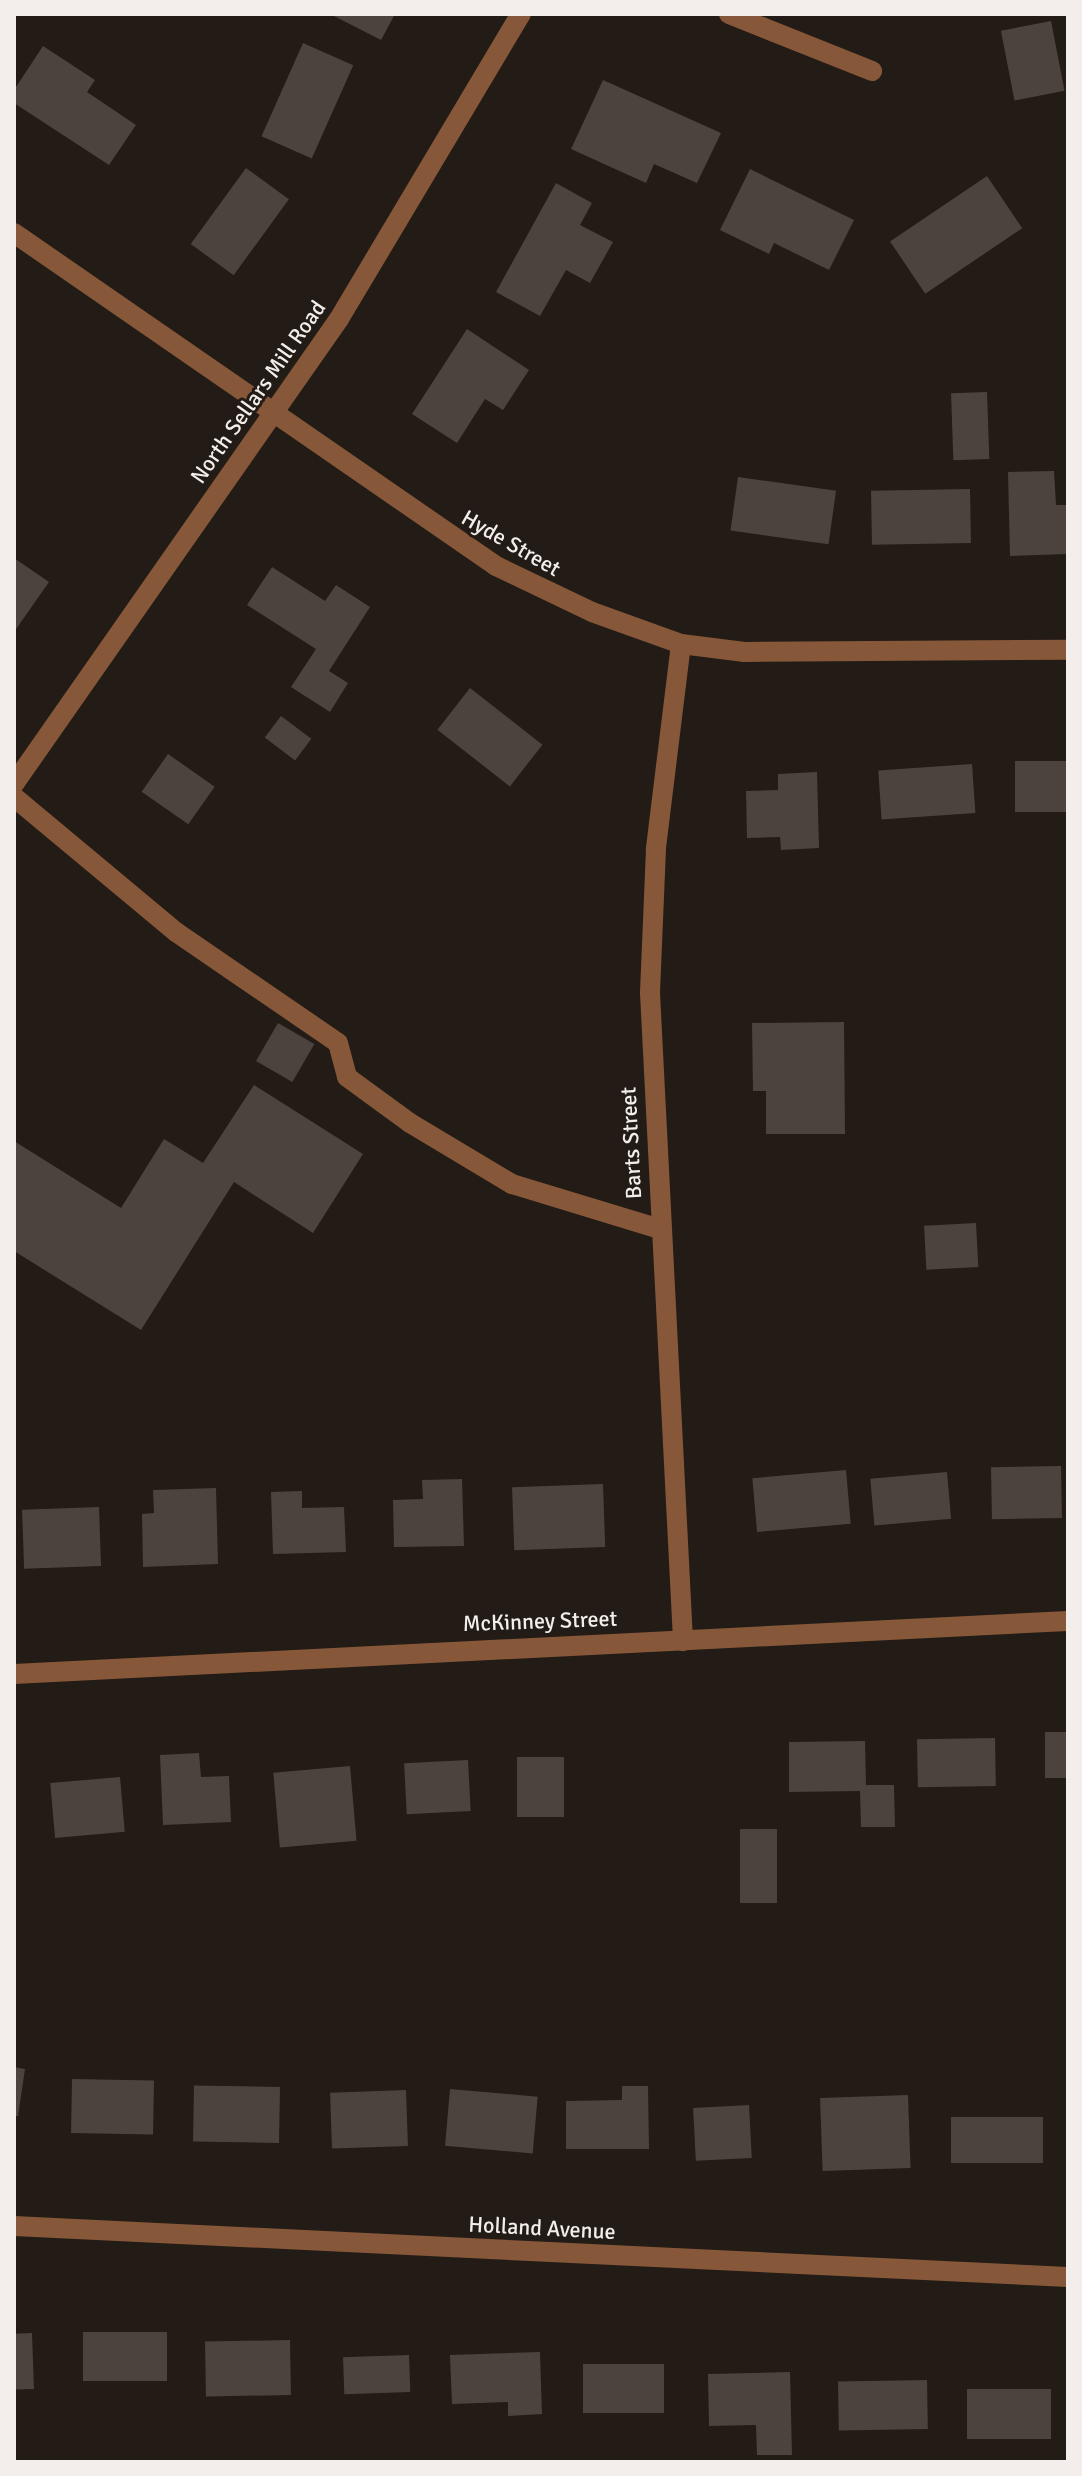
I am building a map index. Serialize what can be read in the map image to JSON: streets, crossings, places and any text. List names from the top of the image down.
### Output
{
  "streets": {
    "street": [
      "North Sellars Mill Road",
      "Hyde Street",
      "Barts Street",
      "McKinney Street",
      "Holland Avenue"
    ]
  },
  "crossings": [
    ["North Sellars Mill Road", "Hyde Street"],
    ["Hyde Street", "Barts Street"],
    ["Barts Street", "McKinney Street"]
  ]
}
